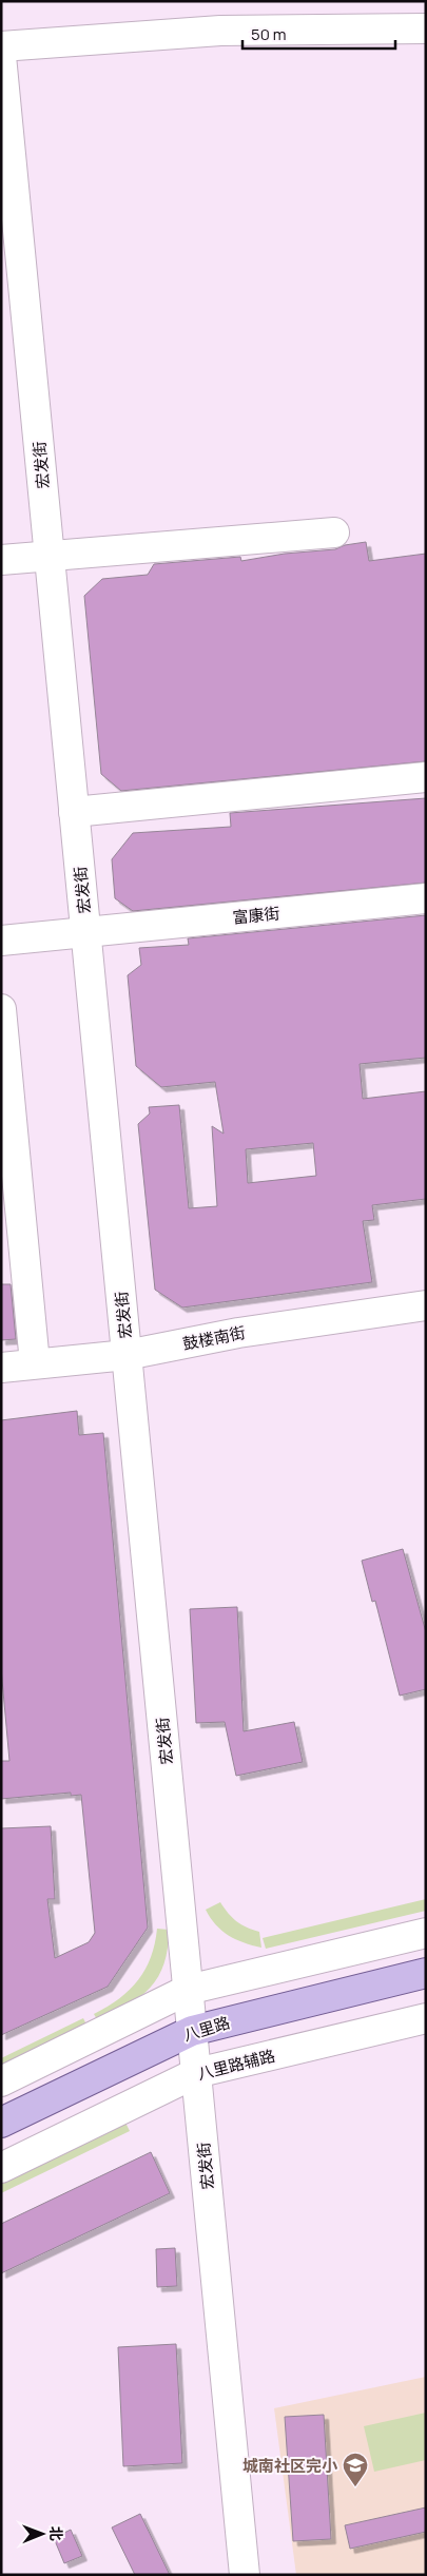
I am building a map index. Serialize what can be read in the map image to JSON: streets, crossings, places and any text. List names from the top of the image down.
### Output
{
  "streets": {
    "main road": ["八里路"],
    "street": [
      "宏发街",
      "富康街",
      "鼓楼南街",
      "八里路辅路"
    ]
  },
  "crossings": [
    ["宏发街", "富康街"],
    ["宏发街", "鼓楼南街"],
    ["宏发街", "八里路"],
    ["宏发街", "八里路辅路"]
  ],
  "places": {
    "school or university": ["城南社区完小"]
  },
  "scale_bar": "50 m",
  "north": "right"
}
